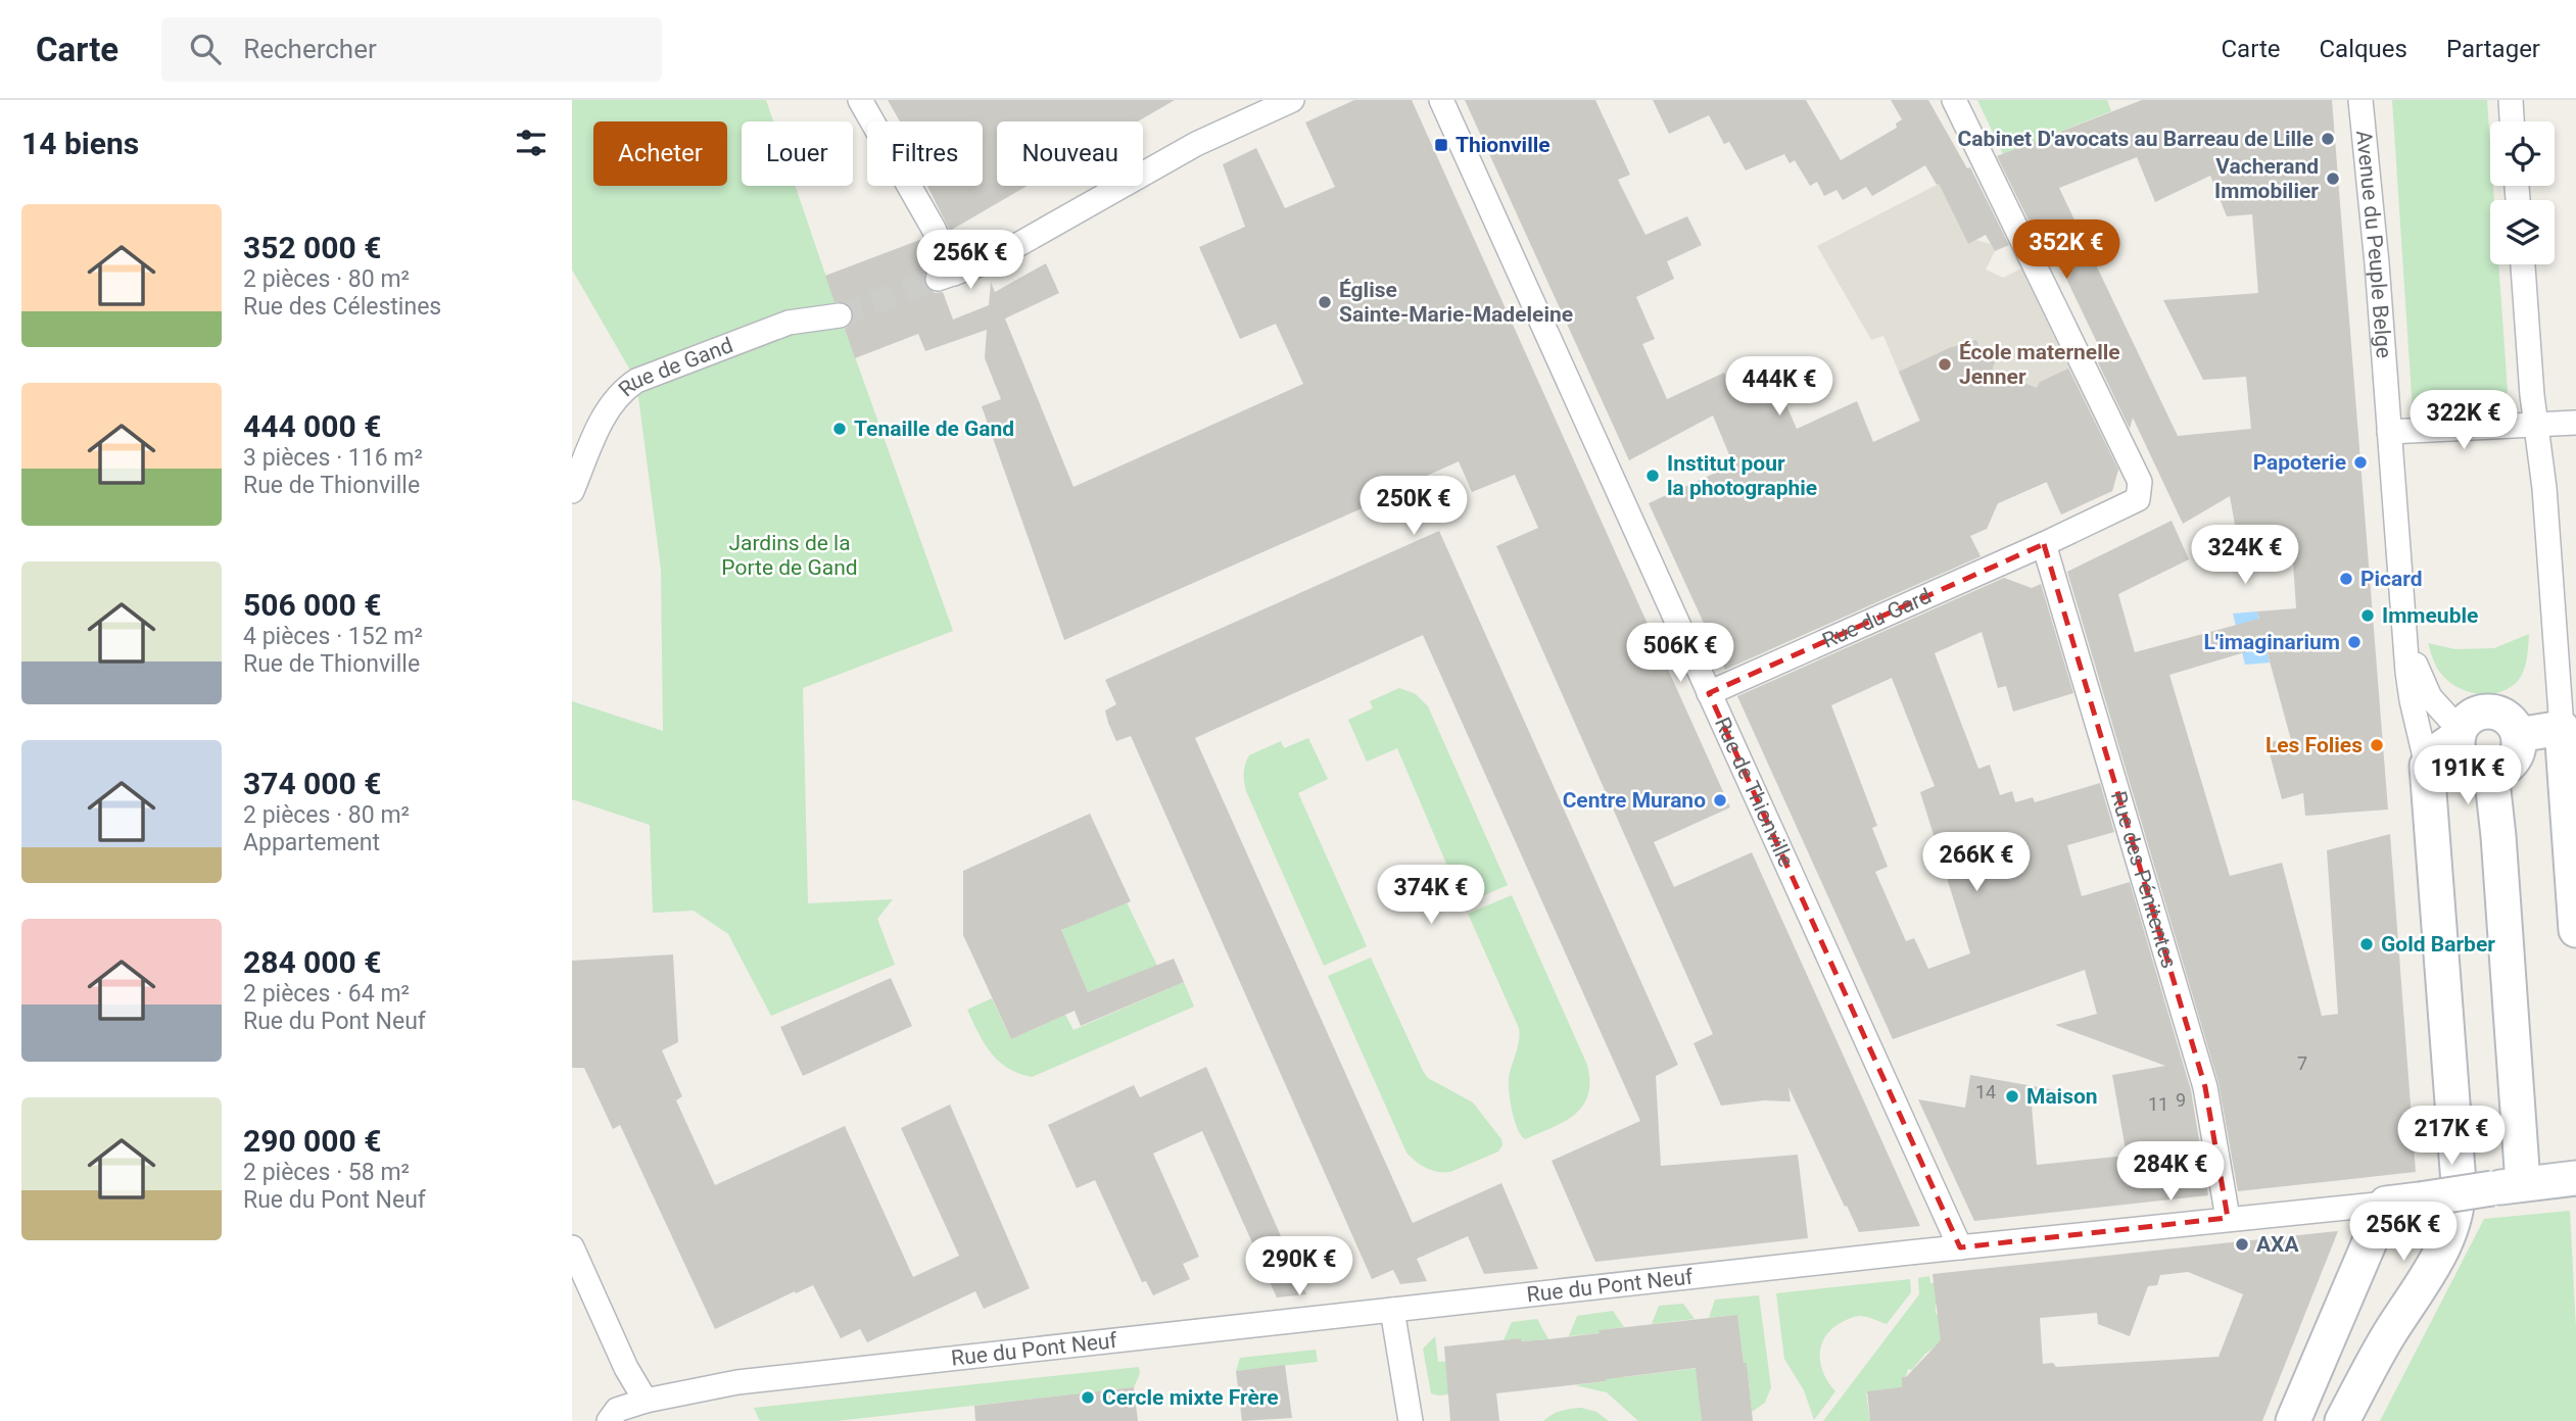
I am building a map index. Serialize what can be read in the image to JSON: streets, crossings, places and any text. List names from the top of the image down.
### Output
{
  "streets": {
    "street": [
      "Avenue du Peuple Belge",
      "Rue de Gand",
      "Rue du Gard",
      "Rue de Thionville",
      "Rue des Pénitentes",
      "Rue du Pont Neuf"
    ]
  },
  "crossings": [
    ["Rue du Gard", "Rue de Thionville"],
    ["Rue du Gard", "Rue des Pénitentes"],
    ["Rue de Thionville", "Rue du Pont Neuf"],
    ["Rue des Pénitentes", "Rue du Pont Neuf"]
  ],
  "parks": ["Jardins de la Porte de Gand"],
  "places": {
    "other": [
      "Cabinet D'avocats au Barreau de Lille",
      "Vacherand Immobilier",
      "Église Sainte-Marie-Madeleine",
      "École maternelle Jenner",
      "Tenaille de Gand",
      "Papoterie",
      "Institut pour la photographie",
      "Picard",
      "Immeuble",
      "L'imaginarium",
      "Les Folies",
      "Centre Murano",
      "Gold Barber",
      "Maison",
      "AXA",
      "Cercle mixte Frère"
    ],
    "transit": ["Thionville"]
  },
  "house_numbers": [
    "7",
    "14",
    "9",
    "11"
  ],
  "page": {
    "header": "Carte",
    "search": "Rechercher",
    "nav": ["Carte", "Calques", "Partager"],
    "heading": "14 biens",
    "chip": [
      "Acheter",
      "Louer",
      "Filtres",
      "Nouveau"
    ],
    "list": [
      {
        "name": "352 000 €",
        "note": "2 pièces · 80 m² · Rue des Célestines"
      },
      {
        "name": "444 000 €",
        "note": "3 pièces · 116 m² · Rue de Thionville"
      },
      {
        "name": "506 000 €",
        "note": "4 pièces · 152 m² · Rue de Thionville"
      },
      {
        "name": "374 000 €",
        "note": "2 pièces · 80 m² · Appartement"
      },
      {
        "name": "284 000 €",
        "note": "2 pièces · 64 m² · Rue du Pont Neuf"
      },
      {
        "name": "290 000 €",
        "note": "2 pièces · 58 m² · Rue du Pont Neuf"
      }
    ],
    "price": [
      "352K €",
      "256K €",
      "444K €",
      "322K €",
      "250K €",
      "324K €",
      "506K €",
      "191K €",
      "266K €",
      "374K €",
      "217K €",
      "284K €",
      "256K €",
      "290K €"
    ]
  }
}
